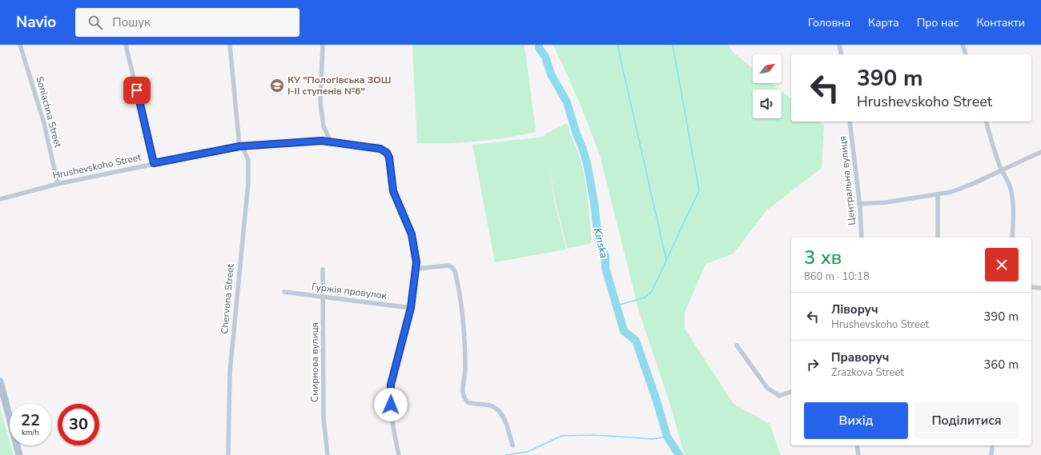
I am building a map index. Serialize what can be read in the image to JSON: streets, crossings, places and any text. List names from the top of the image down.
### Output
{
  "streets": {
    "street": [
      "Soniachna Street",
      "Hrushevskoho Street",
      "Центральна вулиця",
      "Гуржія провулок",
      "Chervona Street",
      "Смирнова вулиця"
    ]
  },
  "crossings": [
    ["Soniachna Street", "Hrushevskoho Street"],
    ["Hrushevskoho Street", "Chervona Street"],
    ["Гуржія провулок", "Смирнова вулиця"]
  ],
  "water": ["Kinska"],
  "places": {
    "school or university": ["КУ \"Пологівська ЗОШ І-ІІ ступенів №6\""]
  },
  "north": "top right",
  "page": {
    "header": "Navio",
    "search": "Пошук",
    "nav": [
      "Головна",
      "Карта",
      "Про нас",
      "Контакти"
    ],
    "turn": ["390 m", "Hrushevskoho Street"],
    "heading": ["3 хв", "860 m · 10:18"],
    "list": [
      {
        "name": "Ліворуч",
        "note": "Hrushevskoho Street",
        "value": "390 m"
      },
      {
        "name": "Праворуч",
        "note": "Zrazkova Street",
        "value": "360 m"
      }
    ],
    "buttons": ["Вихід", "Поділитися"],
    "speed": "22 km/h",
    "limit": "30"
  }
}
